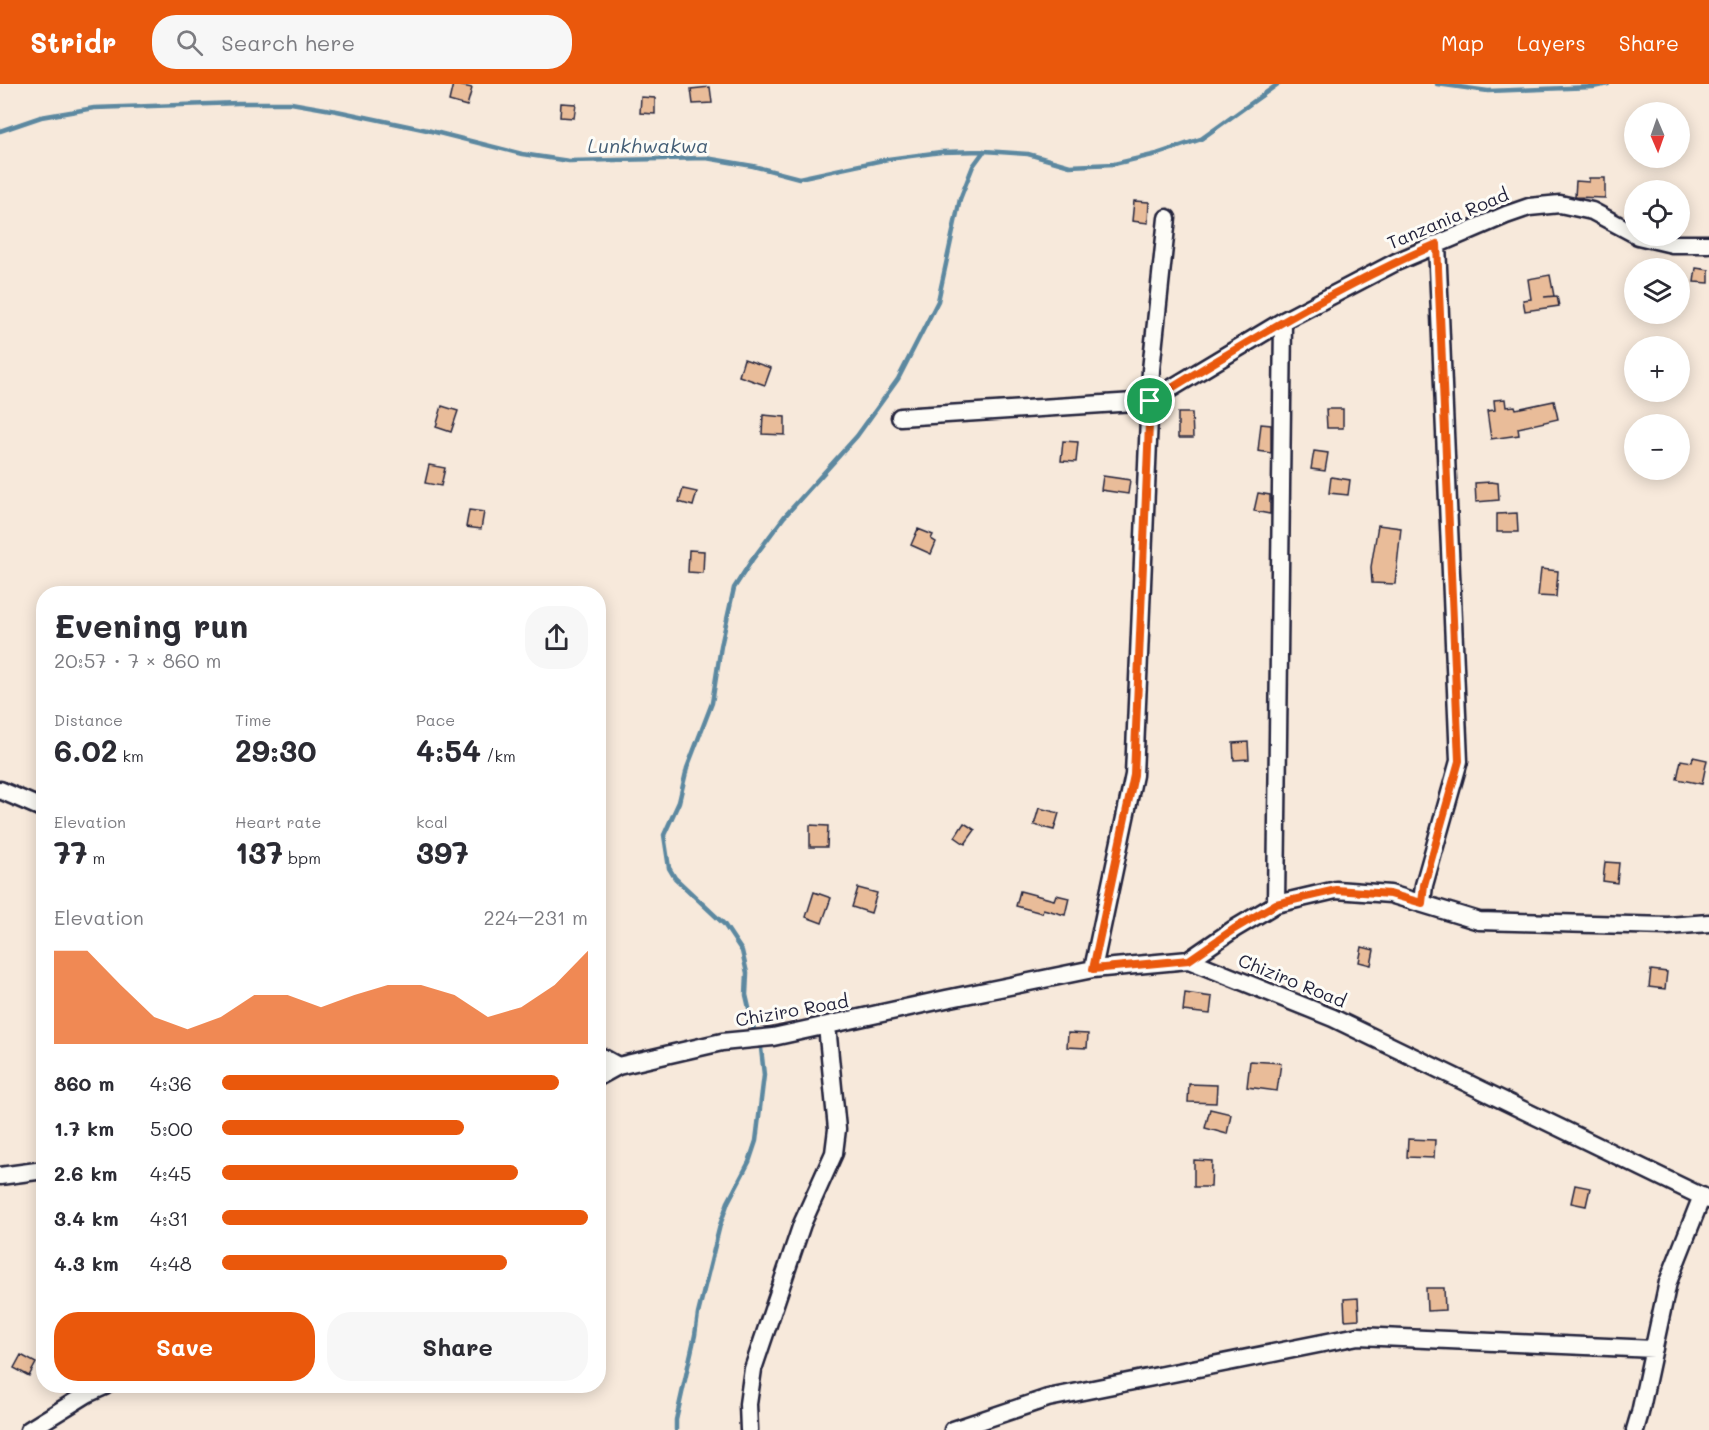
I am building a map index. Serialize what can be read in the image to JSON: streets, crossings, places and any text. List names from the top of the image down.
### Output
{
  "streets": {
    "street": ["Tanzania Road", "Chiziro Road"]
  },
  "water": ["Lunkhwakwa"],
  "north": "bottom",
  "page": {
    "header": "Stridr",
    "search": "Search here",
    "nav": ["Map", "Layers", "Share"],
    "map_buttons": ["+", "−"],
    "heading": ["Evening run", "20:57 · 7 × 860 m"],
    "stats": [
      ["Distance", "6.02 km"],
      ["Time", "29:30"],
      ["Pace", "4:54 /km"],
      ["Elevation", "77 m"],
      ["Heart rate", "137 bpm"],
      ["kcal", "397"]
    ],
    "chart": ["Elevation", "224–231 m"],
    "list": [
      {
        "name": "860 m",
        "note": "4:36"
      },
      {
        "name": "1.7 km",
        "note": "5:00"
      },
      {
        "name": "2.6 km",
        "note": "4:45"
      },
      {
        "name": "3.4 km",
        "note": "4:31"
      },
      {
        "name": "4.3 km",
        "note": "4:48"
      }
    ],
    "buttons": ["Save", "Share"]
  }
}
